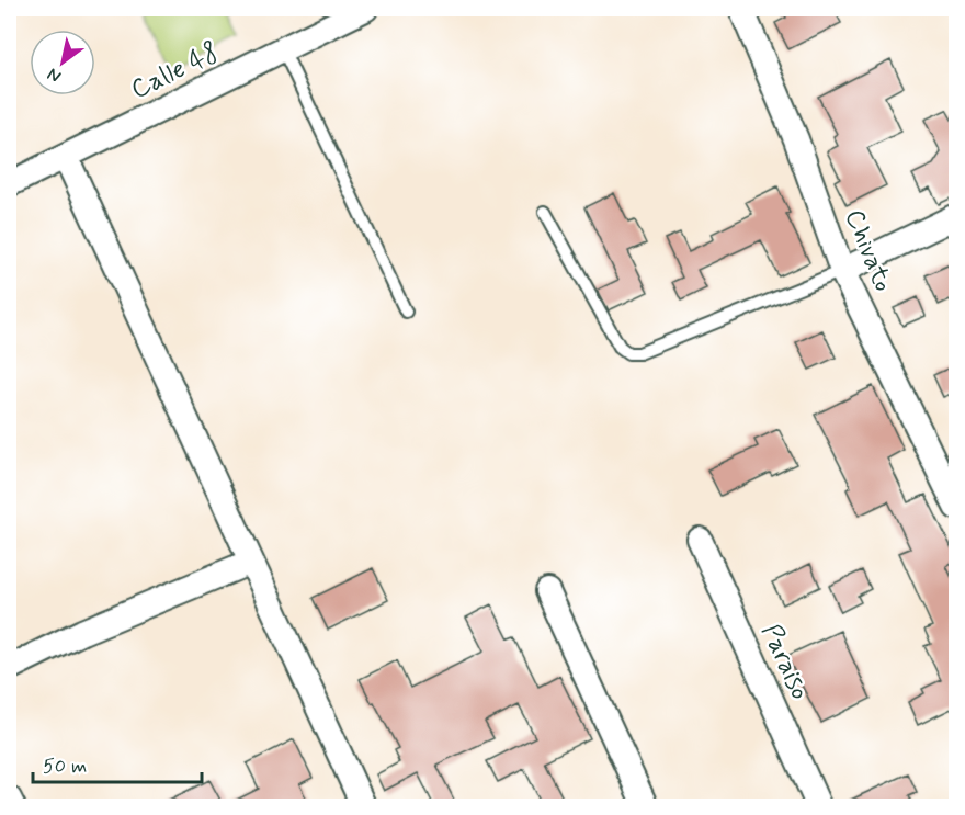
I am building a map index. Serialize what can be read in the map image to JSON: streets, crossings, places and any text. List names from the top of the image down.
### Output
{
  "streets": {
    "street": ["Calle 48", "Chivato", "Paraiso"]
  },
  "scale_bar": "50 m",
  "north": "bottom left"
}
